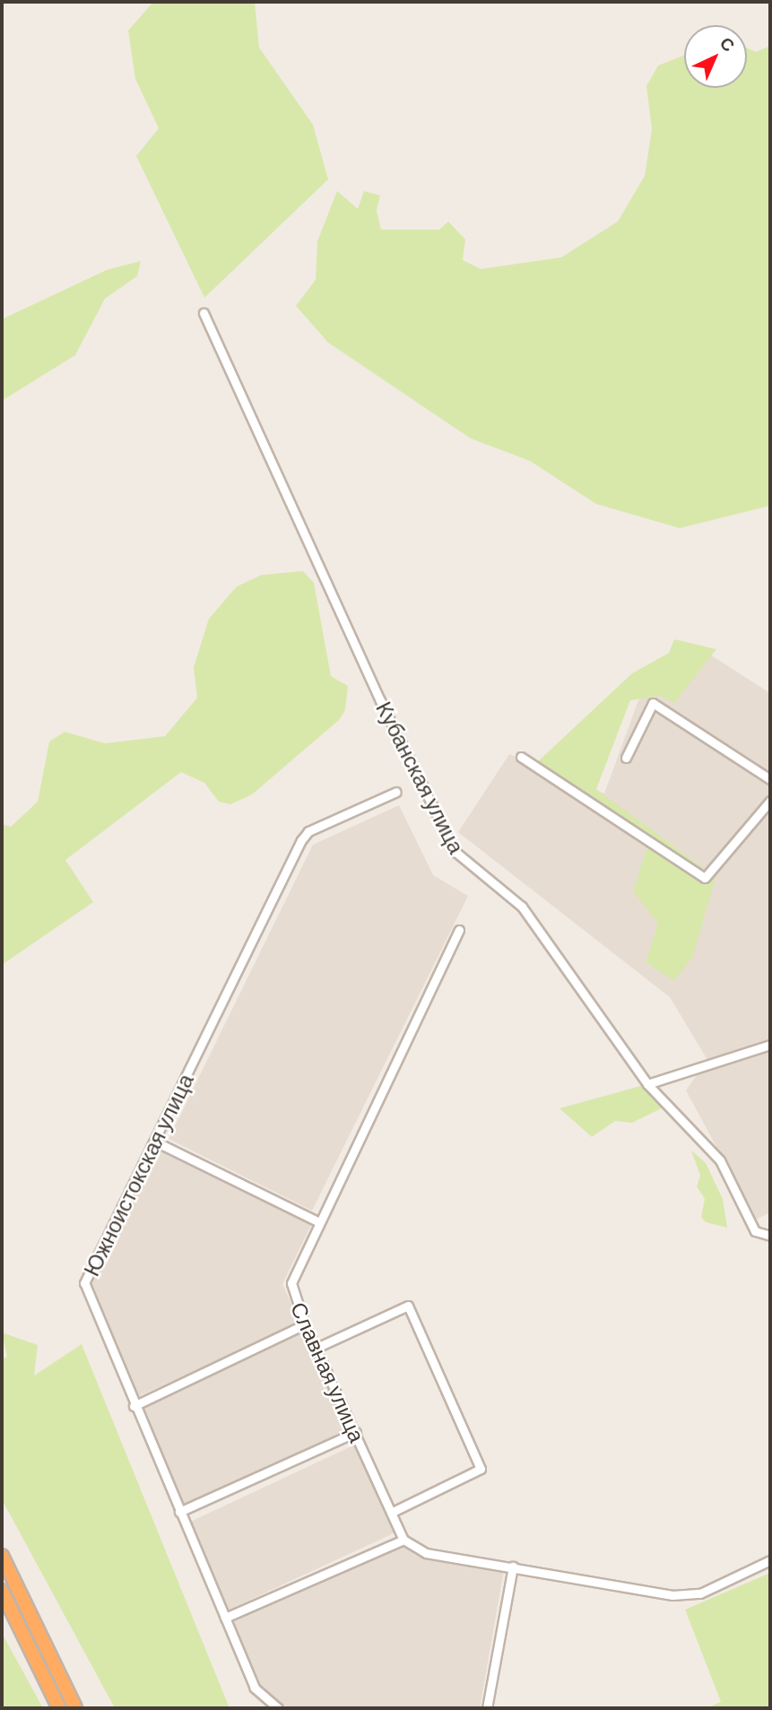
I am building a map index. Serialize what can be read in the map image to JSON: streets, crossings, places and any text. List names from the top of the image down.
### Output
{
  "streets": {
    "street": ["Кубанская улица", "Южноистокская улица", "Славная улица"]
  },
  "north": "top right"
}
